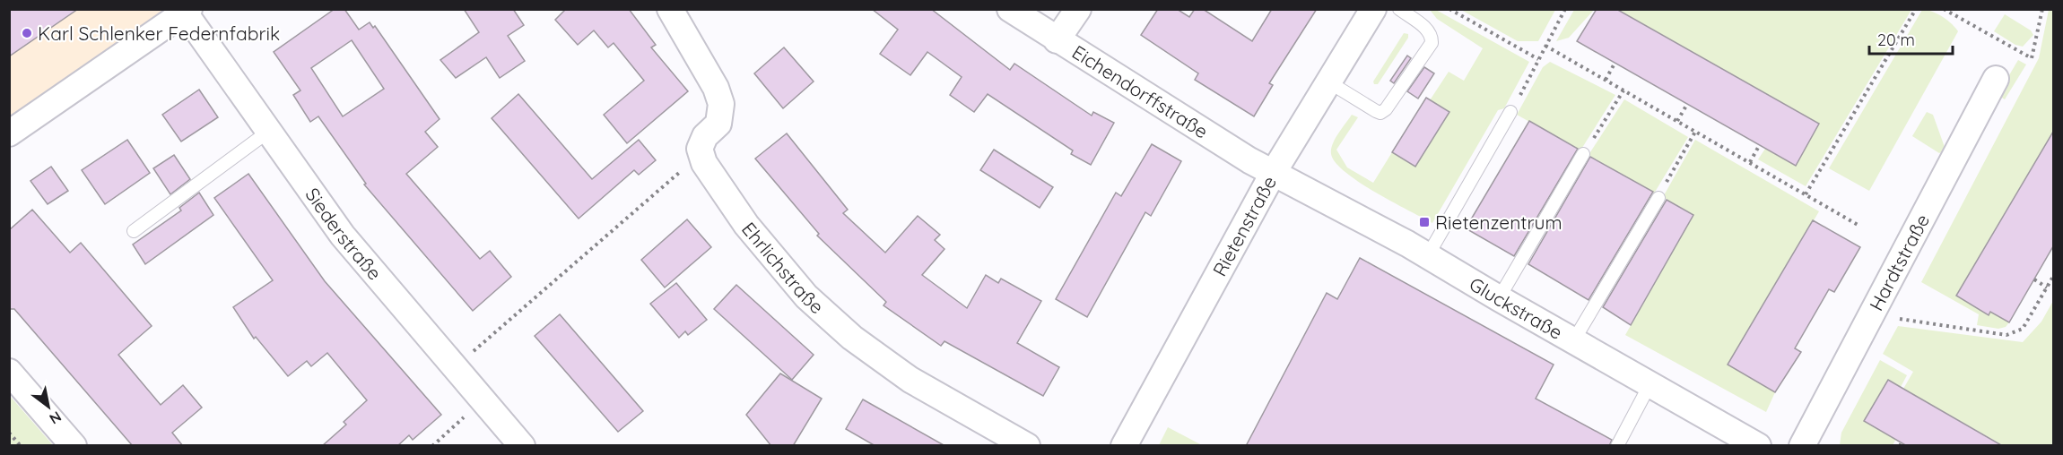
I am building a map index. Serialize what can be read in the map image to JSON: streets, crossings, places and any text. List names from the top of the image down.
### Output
{
  "streets": {
    "street": [
      "Eichendorffstraße",
      "Rietenstraße",
      "Siederstraße",
      "Hardtstraße",
      "Ehrlichstraße",
      "Gluckstraße"
    ]
  },
  "crossings": [
    ["Eichendorffstraße", "Rietenstraße"],
    ["Eichendorffstraße", "Gluckstraße"],
    ["Rietenstraße", "Gluckstraße"]
  ],
  "places": {
    "other": ["Karl Schlenker Federnfabrik"],
    "transit": ["Rietenzentrum"]
  },
  "scale_bar": "20 m",
  "north": "bottom right"
}
